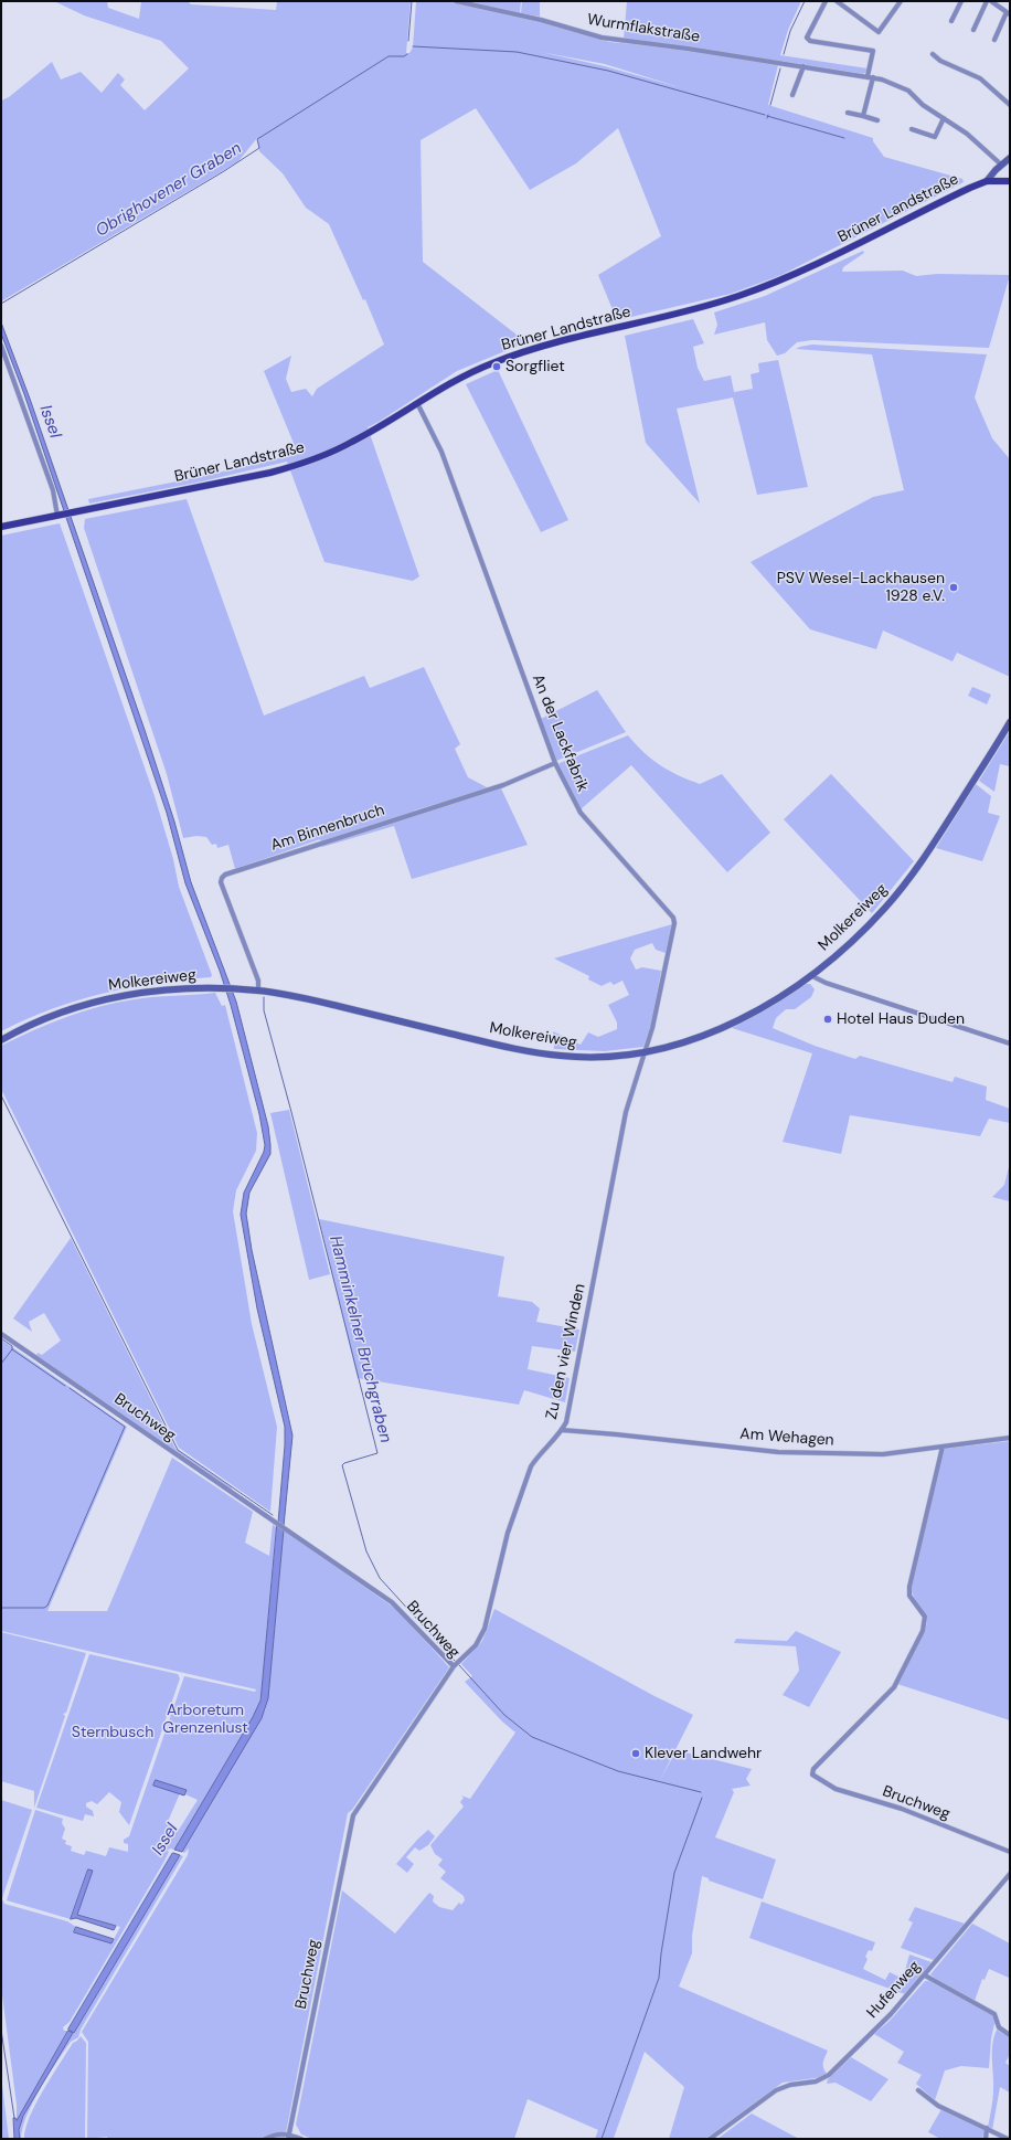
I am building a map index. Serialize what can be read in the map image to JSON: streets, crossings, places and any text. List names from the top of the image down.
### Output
{
  "streets": {
    "main road": ["Brüner Landstraße", "Molkereiweg"],
    "street": [
      "Wurmflakstraße",
      "An der Lackfabrik",
      "Am Binnenbruch",
      "Zu den vier Winden",
      "Bruchweg",
      "Am Wehagen",
      "Hufenweg"
    ]
  },
  "crossings": [
    ["Brüner Landstraße", "An der Lackfabrik"],
    ["An der Lackfabrik", "Am Binnenbruch"],
    ["An der Lackfabrik", "Molkereiweg"],
    ["An der Lackfabrik", "Zu den vier Winden"],
    ["Am Binnenbruch", "Molkereiweg"],
    ["Molkereiweg", "Zu den vier Winden"],
    ["Zu den vier Winden", "Bruchweg"],
    ["Zu den vier Winden", "Am Wehagen"],
    ["Bruchweg", "Am Wehagen"]
  ],
  "water": ["Obrighovener Graben", "Issel", "Hamminkelner Bruchgraben"],
  "parks": ["Arboretum Grenzenlust", "Sternbusch"],
  "places": [
    "Sorgfliet",
    "PSV Wesel-Lackhausen 1928 e.V.",
    "Hotel Haus Duden",
    "Klever Landwehr"
  ]
}
